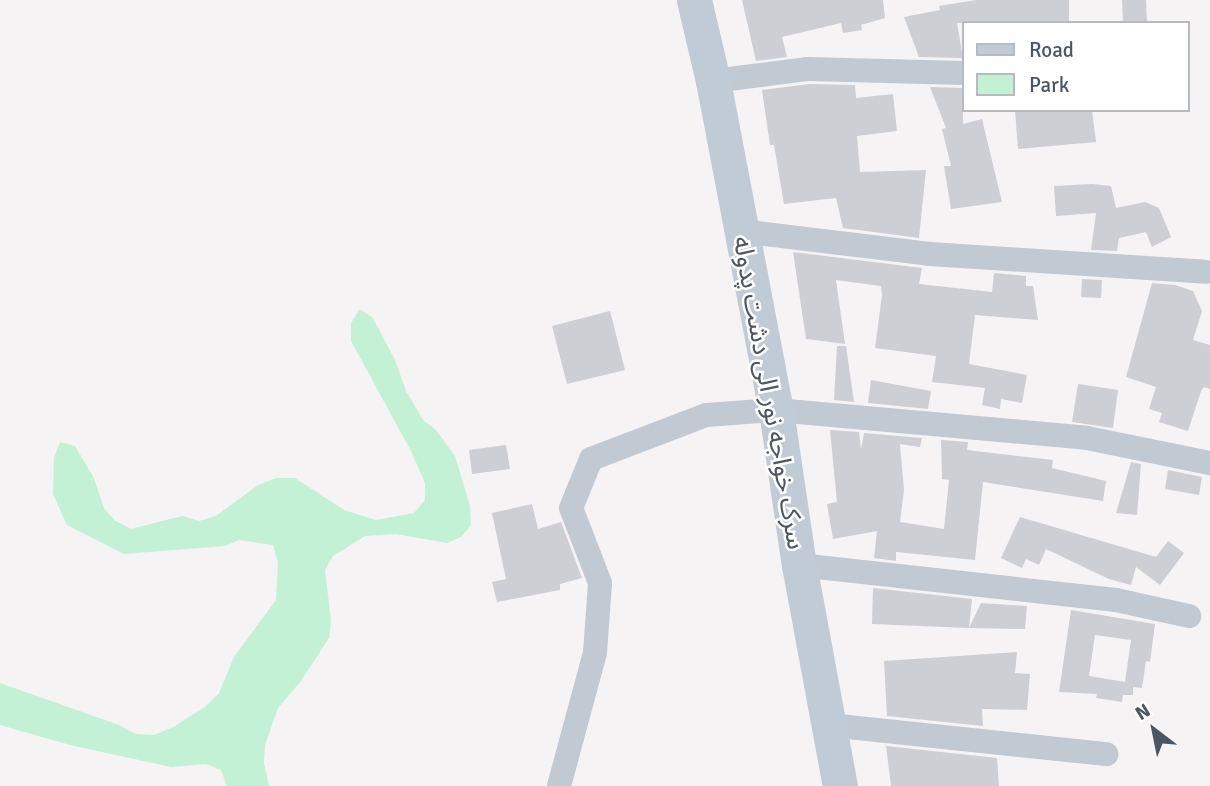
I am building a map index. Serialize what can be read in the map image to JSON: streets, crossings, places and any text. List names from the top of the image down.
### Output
{
  "streets": {
    "main road": ["سرک خواجه نور الی دشت پدوله"]
  },
  "legend": ["Road", "Park"],
  "north": "top left"
}
